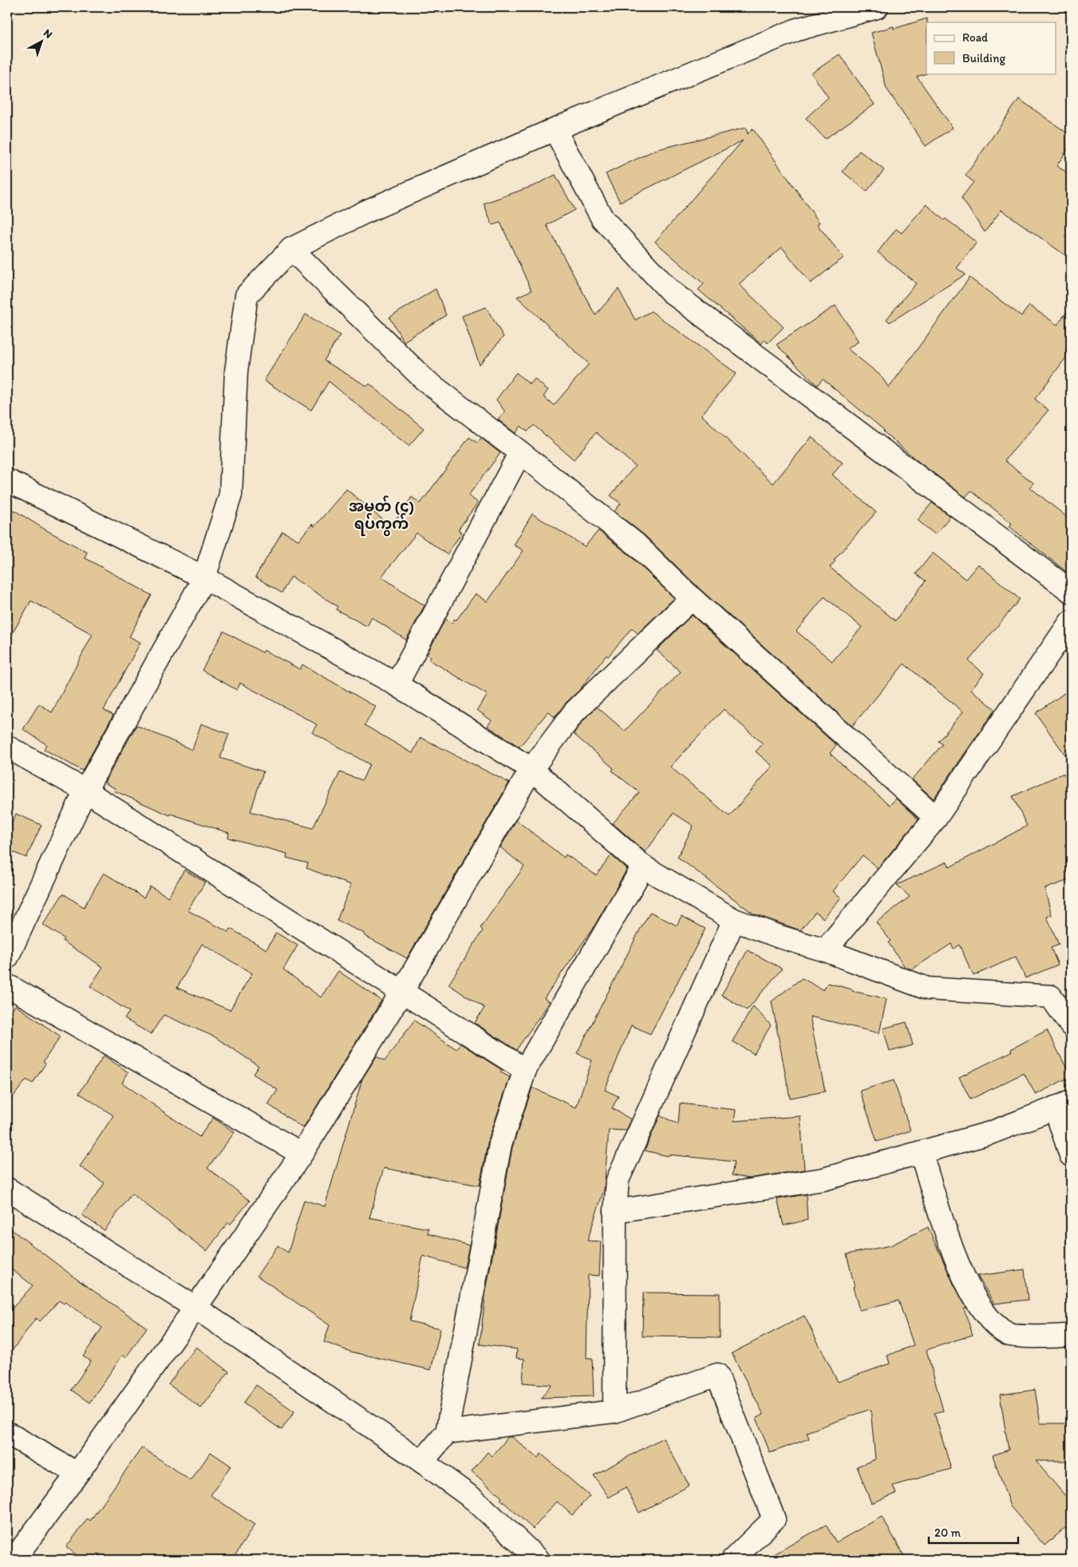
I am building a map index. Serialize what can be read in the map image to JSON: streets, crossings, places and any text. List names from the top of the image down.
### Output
{
  "districts": ["အမှတ် (၄) ရပ်ကွက်"],
  "legend": ["Road", "Building"],
  "scale_bar": "20 m",
  "north": "top right"
}
